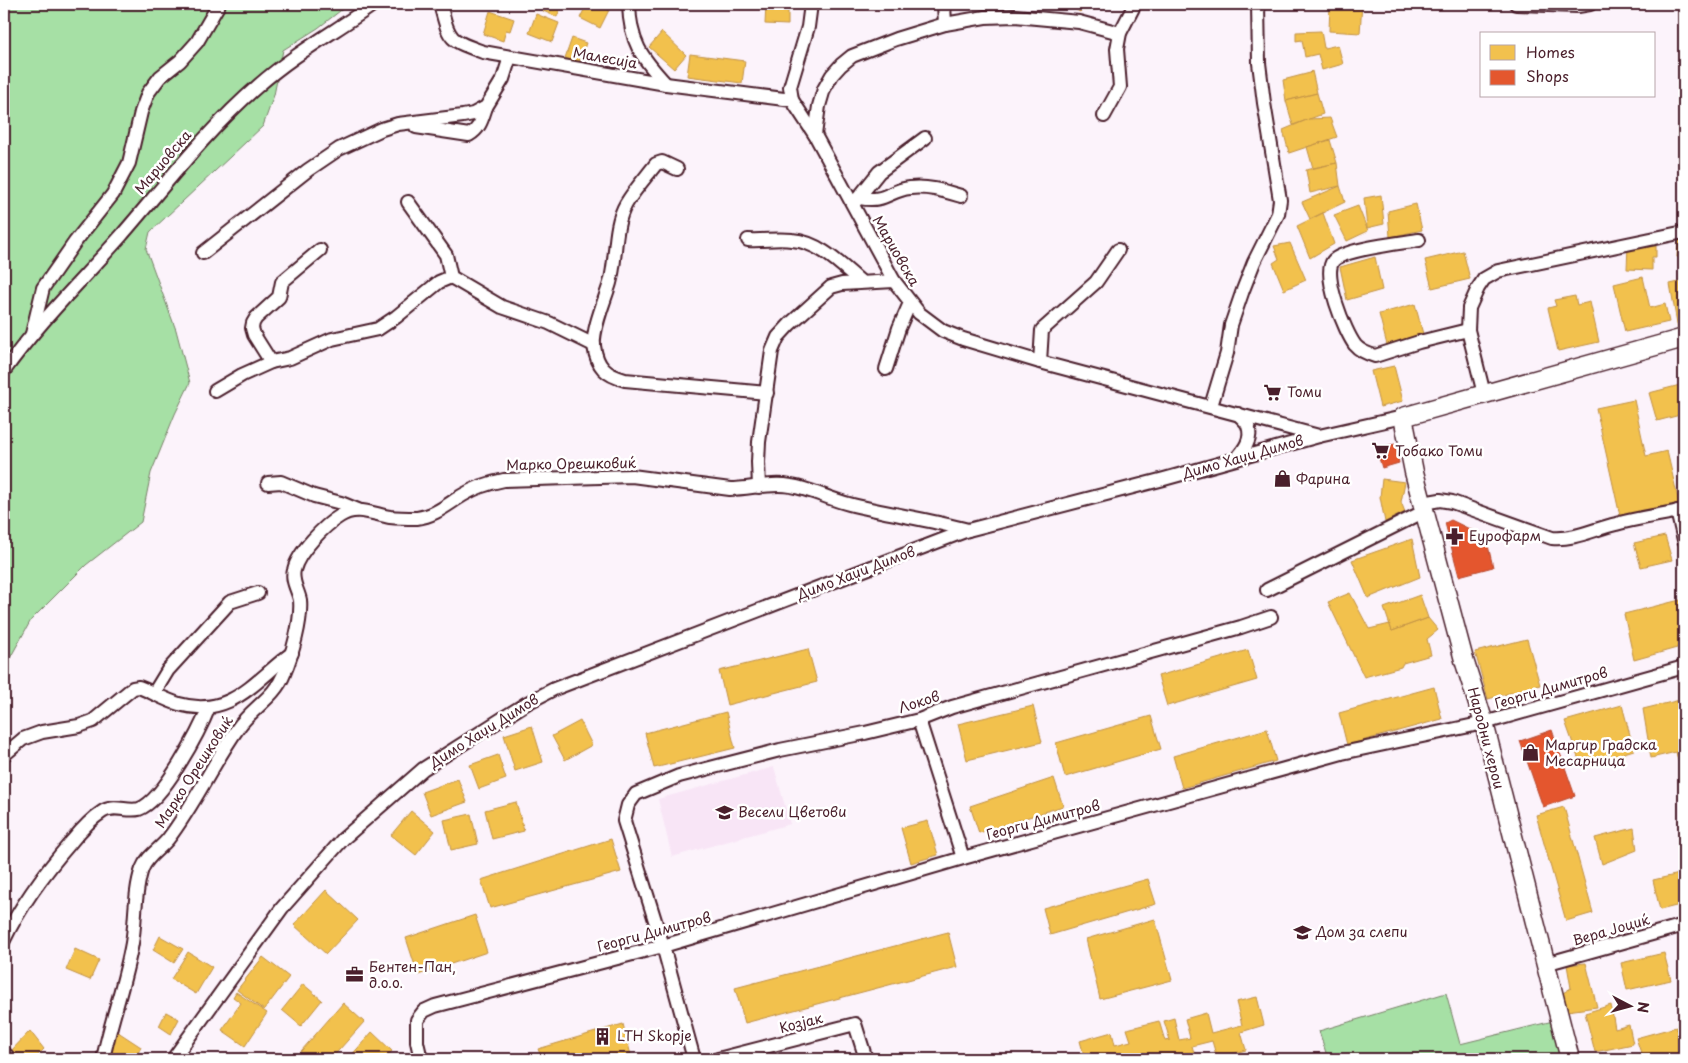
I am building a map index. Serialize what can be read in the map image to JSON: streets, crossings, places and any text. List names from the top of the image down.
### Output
{
  "streets": {
    "street": [
      "Малесија",
      "Мариовска",
      "Димо Хаџи Димов",
      "Марко Орешковиќ",
      "Георги Димитров",
      "Локов",
      "Народни херои",
      "Вера Јоциќ",
      "Козјак"
    ]
  },
  "crossings": [
    ["Малесија", "Мариовска"],
    ["Мариовска", "Димо Хаџи Димов"],
    ["Димо Хаџи Димов", "Марко Орешковиќ"],
    ["Димо Хаџи Димов", "Народни херои"],
    ["Георги Димитров", "Локов"],
    ["Георги Димитров", "Народни херои"],
    ["Народни херои", "Вера Јоциќ"]
  ],
  "places": {
    "supermarket": ["Томи", "Тобако Томи"],
    "shop": ["Фарина", "Маргир Градска Месарница"],
    "pharmacy": ["Еурофарм"],
    "school or university": ["Весели Цветови", "Дом за слепи"],
    "office": ["Бентен-Пан, д.о.о."],
    "building": ["LTH Skopje"]
  },
  "legend": ["Homes", "Shops"],
  "north": "right"
}
